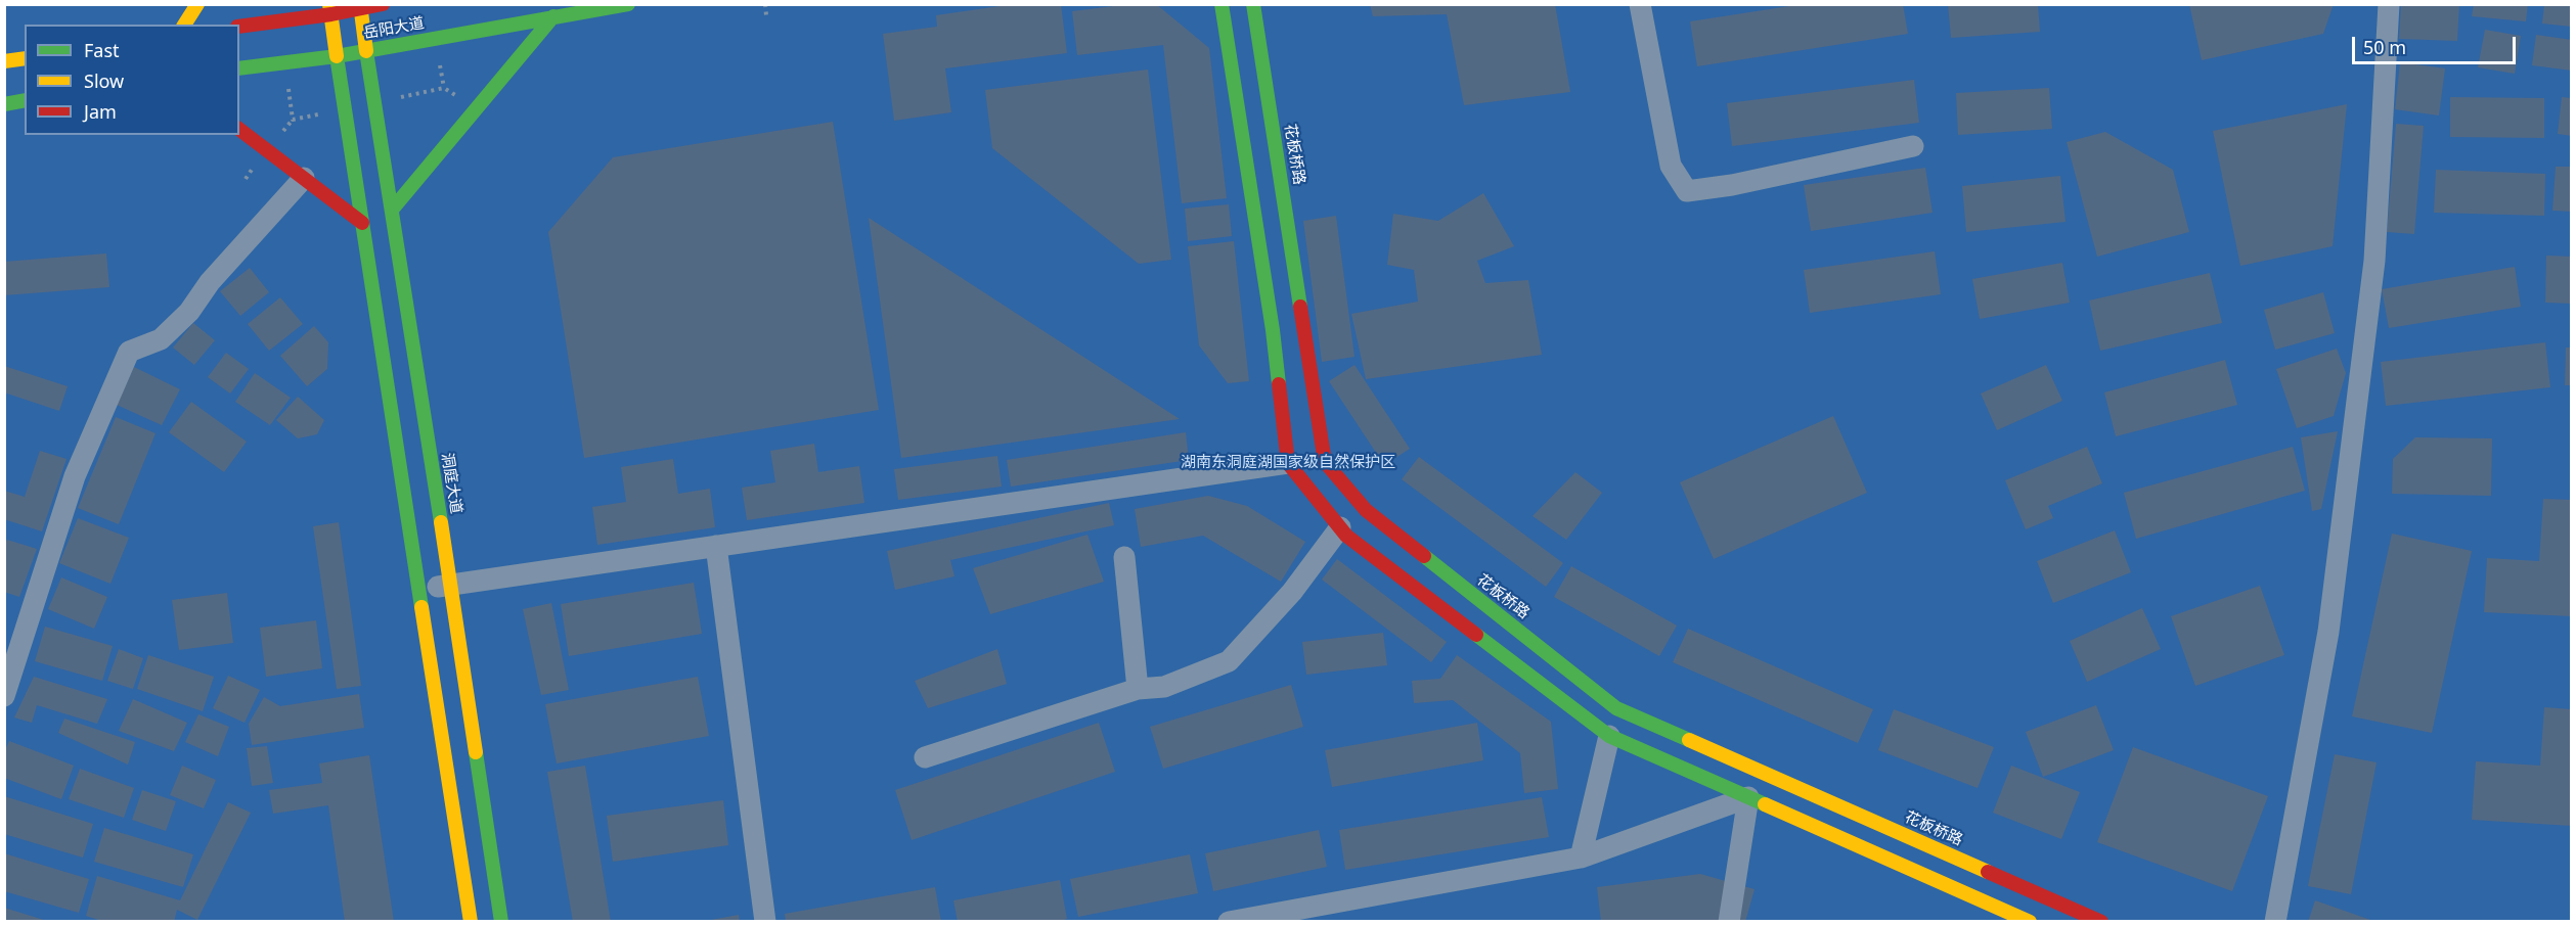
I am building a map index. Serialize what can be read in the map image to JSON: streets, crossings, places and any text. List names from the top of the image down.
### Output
{
  "streets": {
    "main road": ["岳阳大道", "花板桥路", "洞庭大道"]
  },
  "crossings": [
    ["岳阳大道", "洞庭大道"]
  ],
  "parks": ["湖南东洞庭湖国家级自然保护区"],
  "legend": ["Fast", "Slow", "Jam"],
  "scale_bar": "50 m"
}
